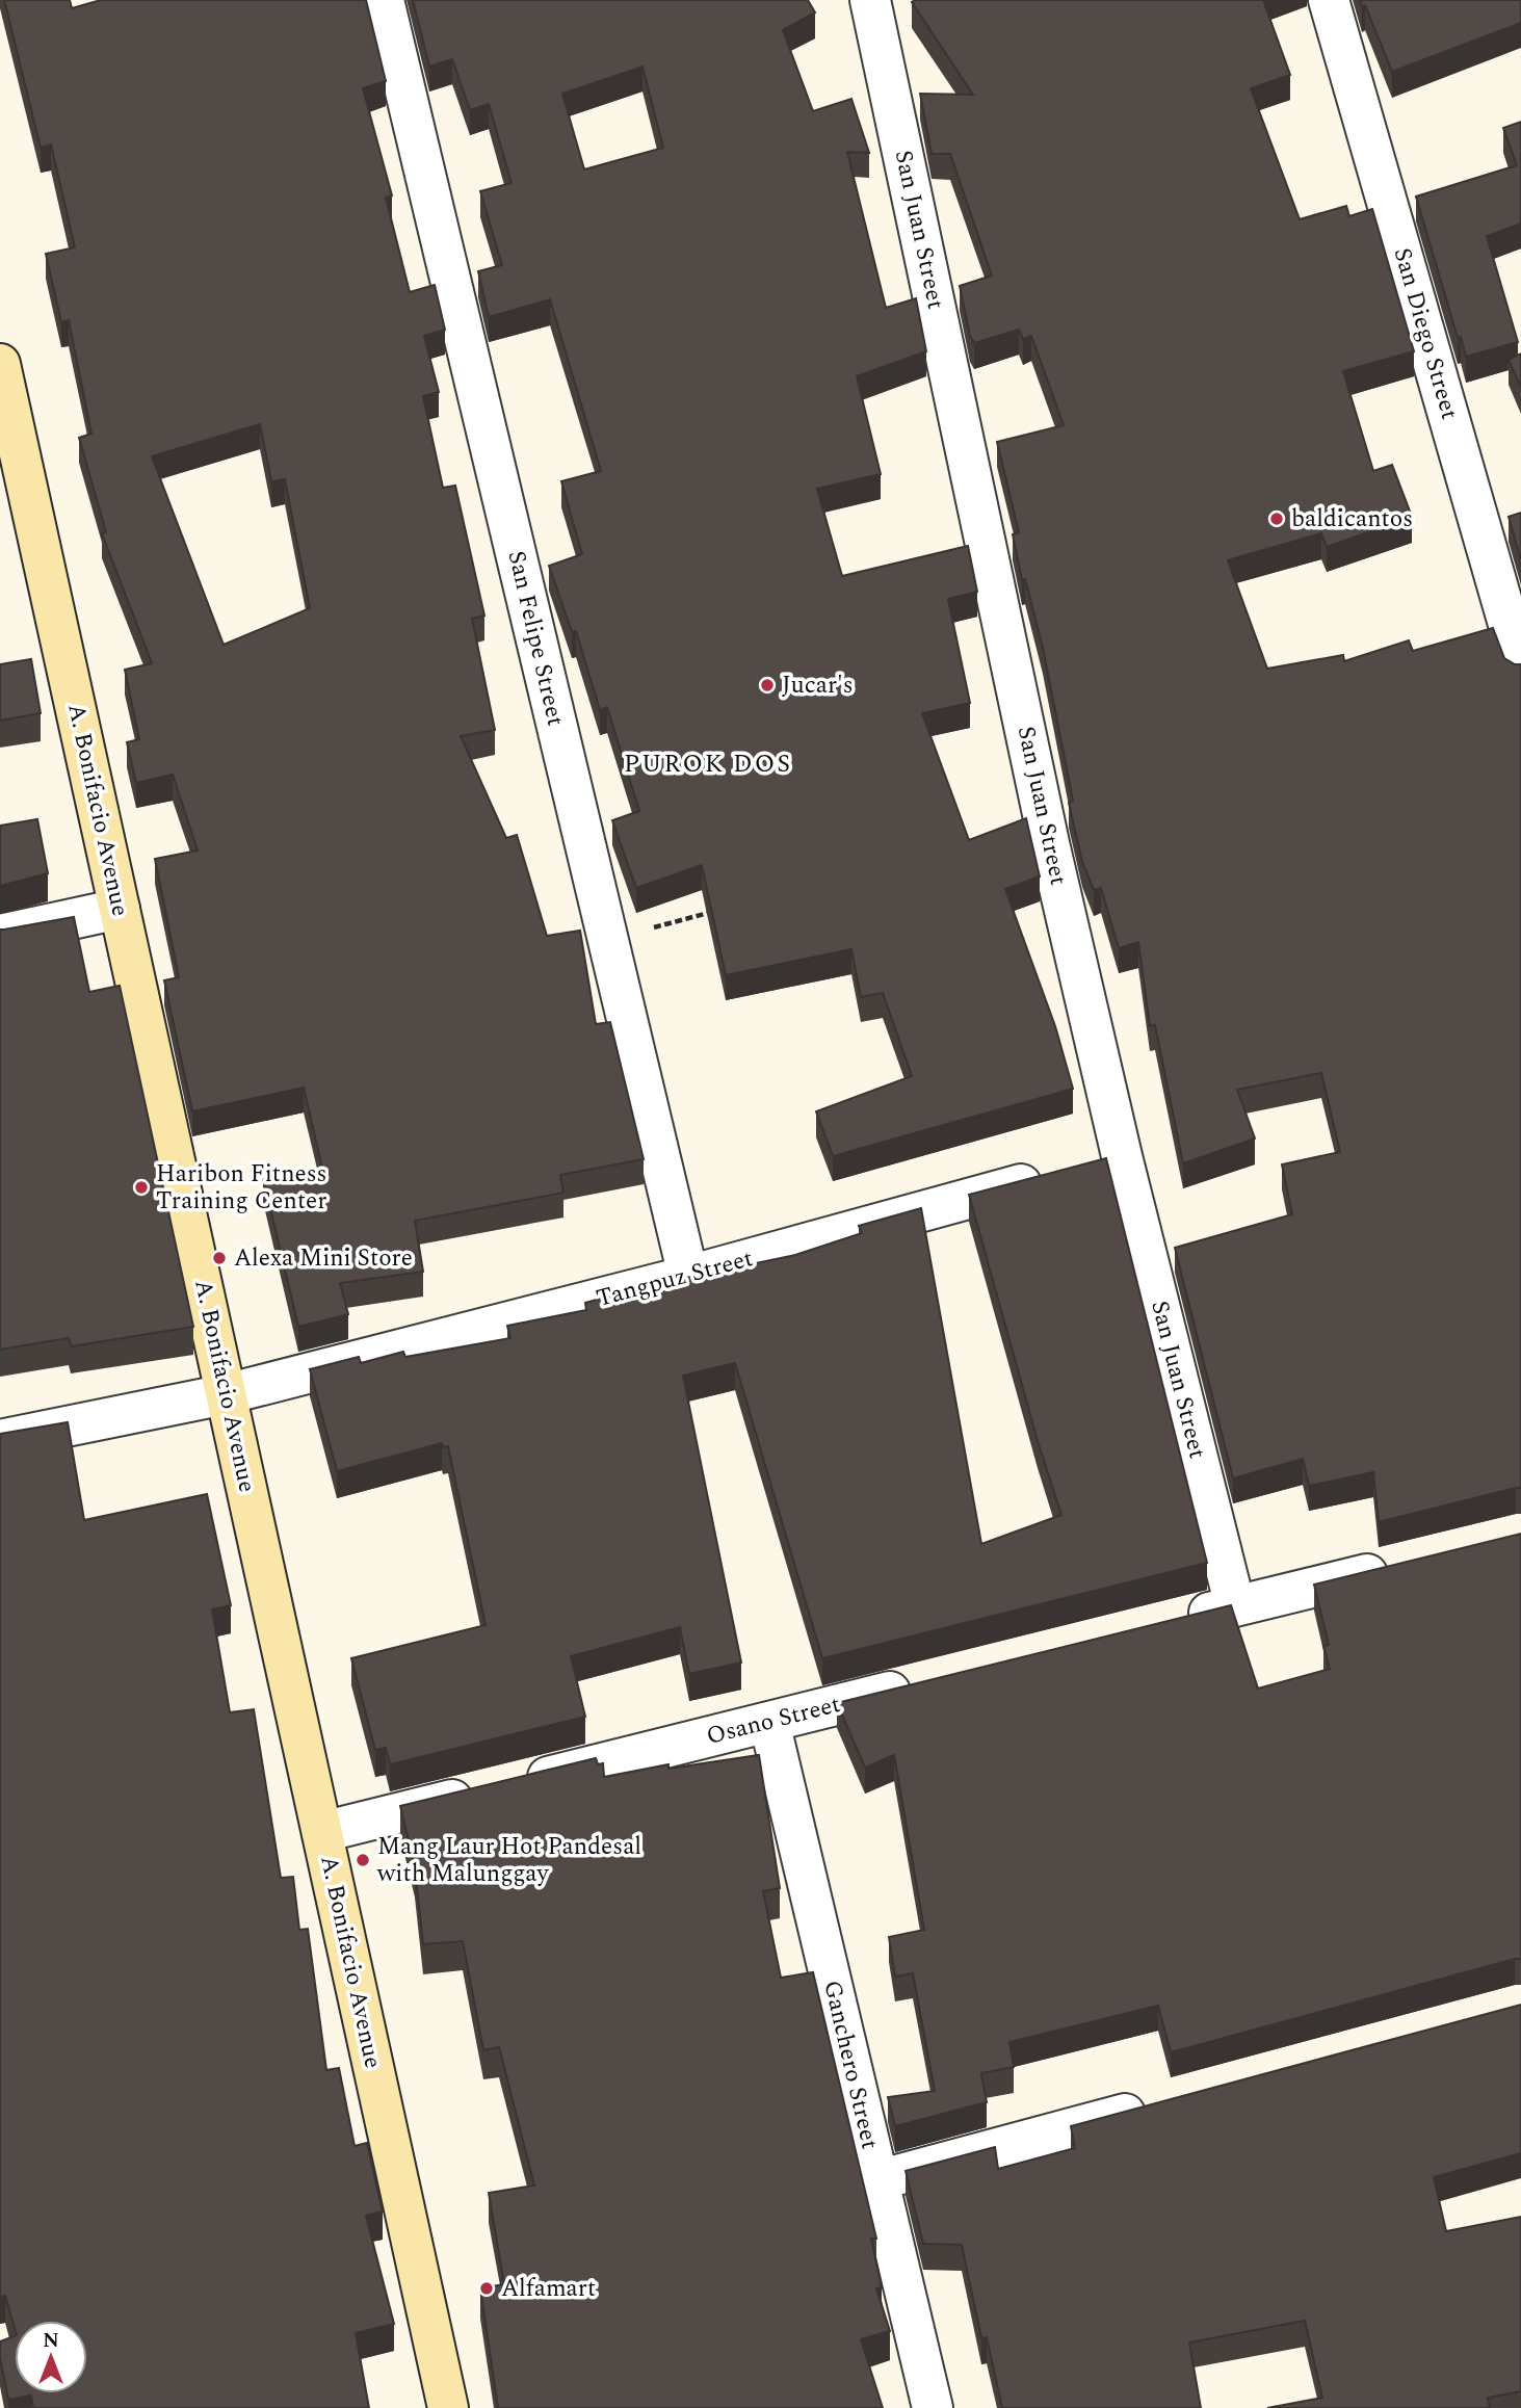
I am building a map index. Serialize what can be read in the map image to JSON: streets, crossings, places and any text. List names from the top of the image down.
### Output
{
  "streets": {
    "street": [
      "San Juan Street",
      "San Diego Street",
      "San Felipe Street",
      "A. Bonifacio Avenue",
      "Tangpuz Street",
      "Osano Street",
      "Ganchero Street"
    ]
  },
  "crossings": [
    ["San Felipe Street", "Tangpuz Street"],
    ["A. Bonifacio Avenue", "Tangpuz Street"],
    ["A. Bonifacio Avenue", "Osano Street"],
    ["Osano Street", "Ganchero Street"]
  ],
  "districts": ["PUROK DOS"],
  "places": [
    "baldicantos",
    "Jucar's",
    "Haribon Fitness Training Center",
    "Alexa Mini Store",
    "Mang Laur Hot Pandesal with Malunggay",
    "Alfamart"
  ],
  "north": "top"
}
